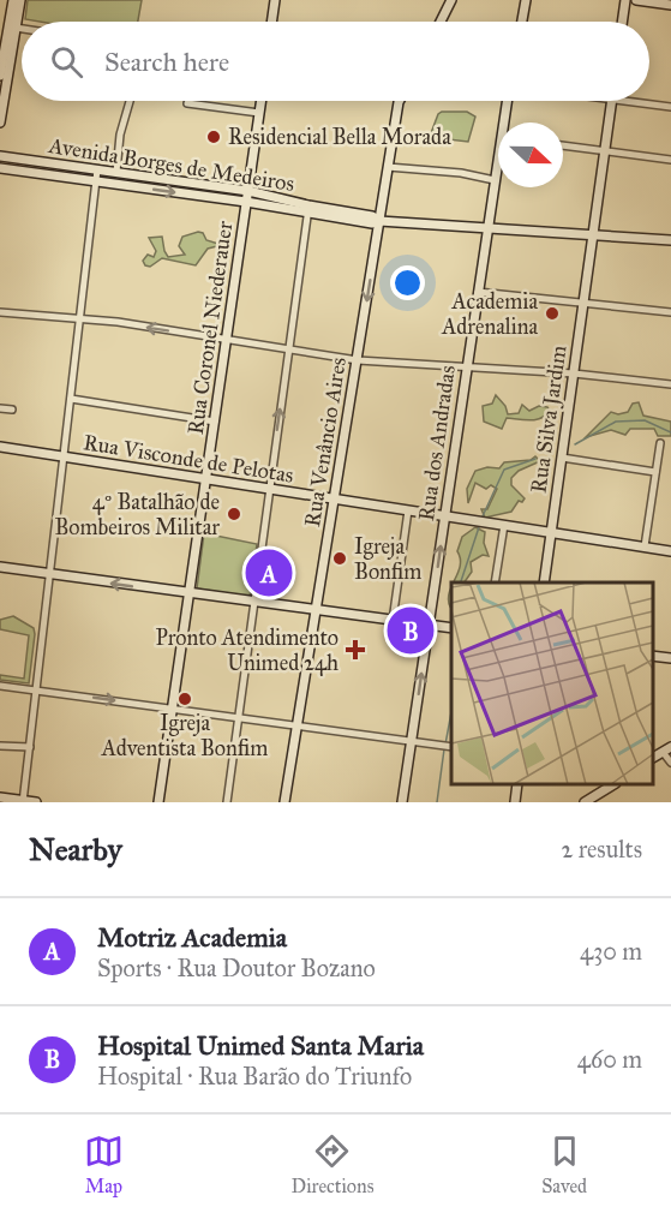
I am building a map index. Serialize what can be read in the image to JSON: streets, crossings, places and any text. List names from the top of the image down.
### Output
{
  "streets": {
    "street": [
      "Avenida Borges de Medeiros",
      "Rua Coronel Niederauer",
      "Rua Silva Jardim",
      "Rua Venâncio Aires",
      "Rua dos Andradas",
      "Rua Visconde de Pelotas"
    ]
  },
  "crossings": [
    ["Avenida Borges de Medeiros", "Rua Coronel Niederauer"],
    ["Avenida Borges de Medeiros", "Rua Silva Jardim"],
    ["Avenida Borges de Medeiros", "Rua Venâncio Aires"],
    ["Avenida Borges de Medeiros", "Rua dos Andradas"],
    ["Rua Coronel Niederauer", "Rua Visconde de Pelotas"],
    ["Rua Silva Jardim", "Rua Visconde de Pelotas"],
    ["Rua Venâncio Aires", "Rua Visconde de Pelotas"],
    ["Rua dos Andradas", "Rua Visconde de Pelotas"]
  ],
  "places": {
    "other": [
      "Residencial Bella Morada",
      "Academia Adrenalina",
      "4º Batalhão de Bombeiros Militar",
      "Igreja Bonfim",
      "Igreja Adventista Bonfim"
    ],
    "health": ["Pronto Atendimento Unimed 24h"]
  },
  "north": "right",
  "page": {
    "search": "Search here",
    "pins": ["A", "B"],
    "heading": ["Nearby", "2 results"],
    "list": [
      {
        "mark": "A",
        "name": "Motriz Academia",
        "note": "Sports · Rua Doutor Bozano",
        "value": "430 m"
      },
      {
        "mark": "B",
        "name": "Hospital Unimed Santa Maria",
        "note": "Hospital · Rua Barão do Triunfo",
        "value": "460 m"
      }
    ],
    "nav": ["Map", "Directions", "Saved"]
  }
}
